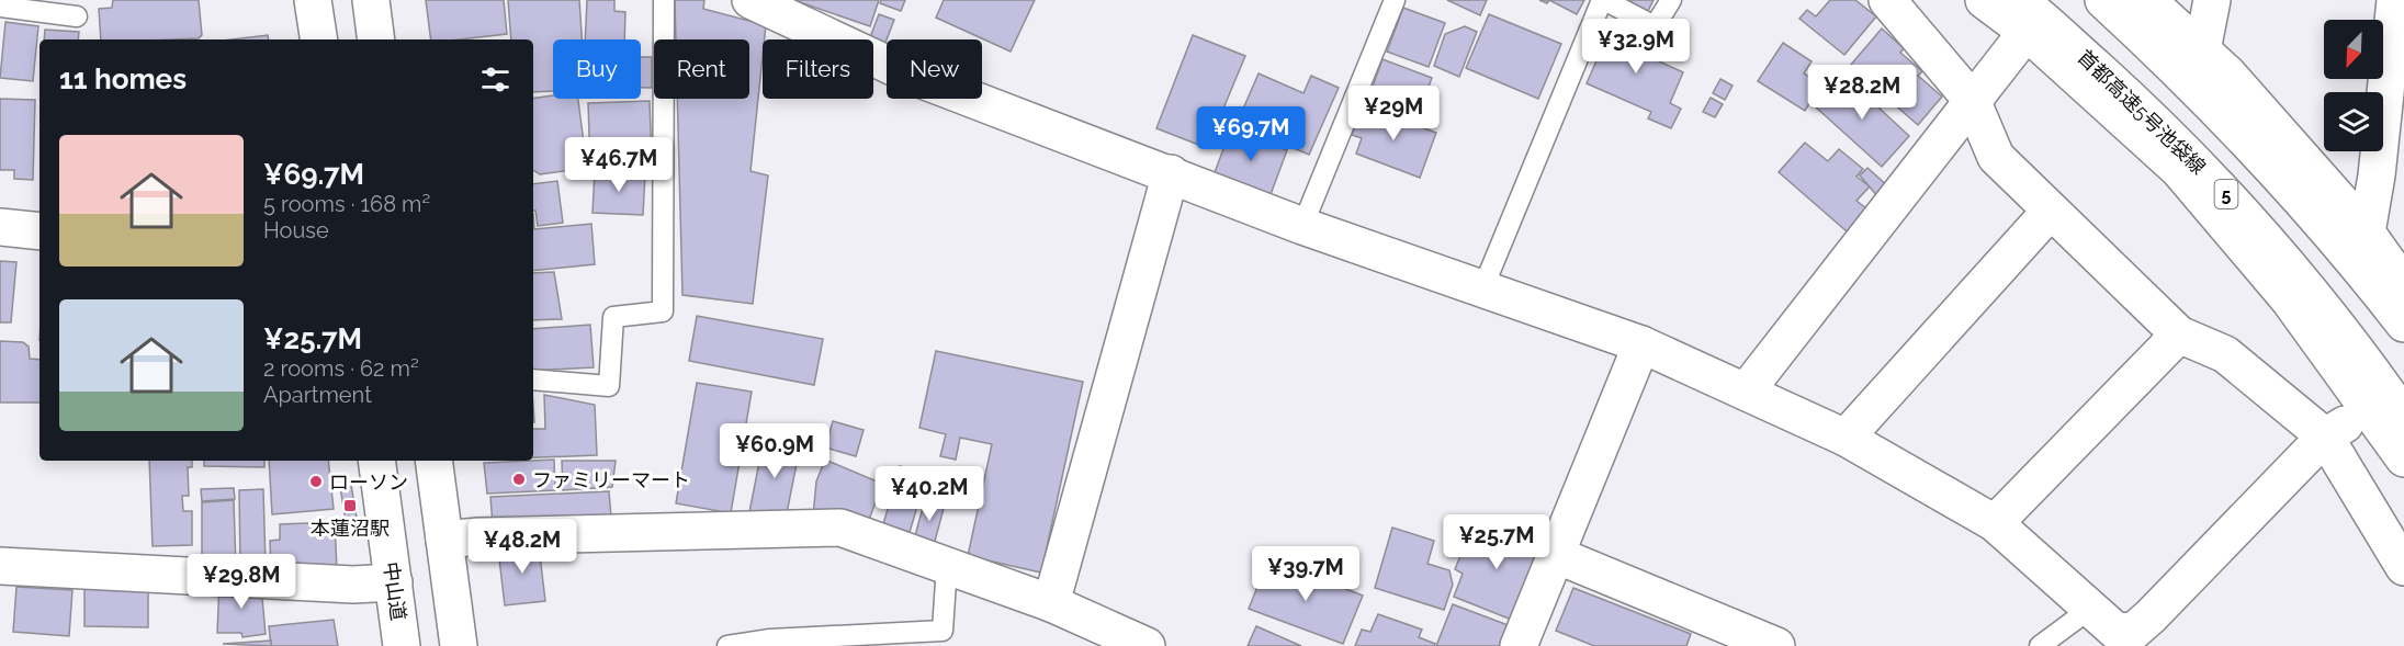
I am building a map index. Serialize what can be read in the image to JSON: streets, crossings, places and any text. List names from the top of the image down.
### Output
{
  "streets": {
    "main road": ["首都高速5号池袋線", "5", "中山道"]
  },
  "places": {
    "other": ["ファミリーマート", "ローソン"],
    "transit": ["本蓮沼駅"]
  },
  "north": "bottom left",
  "page": {
    "price": [
      "¥32.9M",
      "¥28.2M",
      "¥29M",
      "¥69.7M",
      "¥46.7M",
      "¥60.9M",
      "¥40.2M",
      "¥25.7M",
      "¥48.2M",
      "¥39.7M",
      "¥29.8M"
    ],
    "chip": [
      "Buy",
      "Rent",
      "Filters",
      "New"
    ],
    "heading": "11 homes",
    "list": [
      {
        "name": "¥69.7M",
        "note": "5 rooms · 168 m² · House"
      },
      {
        "name": "¥25.7M",
        "note": "2 rooms · 62 m² · Apartment"
      }
    ]
  }
}
